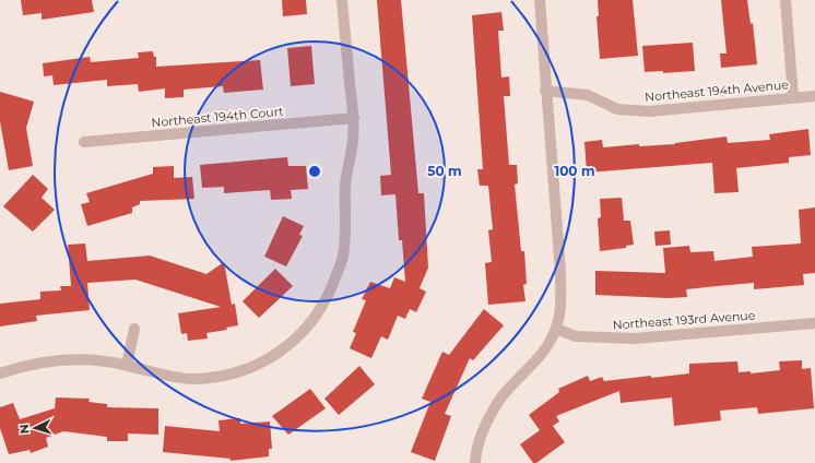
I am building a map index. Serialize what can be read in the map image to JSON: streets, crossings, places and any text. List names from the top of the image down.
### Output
{
  "streets": {
    "street": ["Northeast 194th Avenue", "Northeast 194th Court", "Northeast 193rd Avenue"]
  },
  "north": "left",
  "rings": ["50 m", "100 m"]
}
